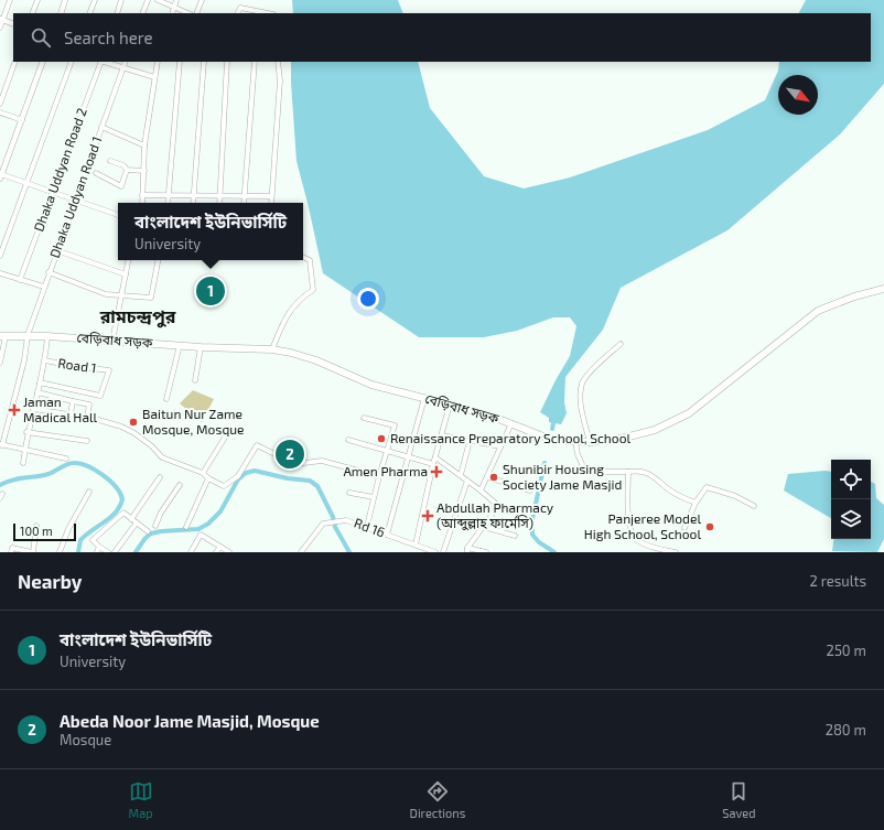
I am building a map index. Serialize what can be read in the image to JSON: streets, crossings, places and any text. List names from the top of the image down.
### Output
{
  "streets": {
    "highway": ["বেড়িবাধ সড়ক"],
    "street": [
      "Dhaka Uddyan Road 2",
      "Dhaka Uddyan Road 1",
      "Road 1",
      "Rd 16"
    ]
  },
  "crossings": [
    ["Dhaka Uddyan Road 1", "বেড়িবাধ সড়ক"]
  ],
  "districts": ["রামচন্দ্রপুর"],
  "places": {
    "health": ["Jaman Madical Hall", "Amen Pharma", "Abdullah Pharmacy (আব্দুল্লাহ ফার্মেসি)"],
    "other": [
      "Baitun Nur Zame Mosque, Mosque",
      "Renaissance Preparatory School, School",
      "Shunibir Housing Society Jame Masjid",
      "Panjeree Model High School, School"
    ]
  },
  "scale_bar": "100 m",
  "north": "bottom right",
  "page": {
    "search": "Search here",
    "popup": ["বাংলাদেশ ইউনিভার্সিটি", "University"],
    "pins": ["1", "2"],
    "scale": "100 m",
    "heading": ["Nearby", "2 results"],
    "list": [
      {
        "mark": "1",
        "name": "বাংলাদেশ ইউনিভার্সিটি",
        "note": "University",
        "value": "250 m"
      },
      {
        "mark": "2",
        "name": "Abeda Noor Jame Masjid, Mosque",
        "note": "Mosque",
        "value": "280 m"
      }
    ],
    "nav": ["Map", "Directions", "Saved"]
  }
}
